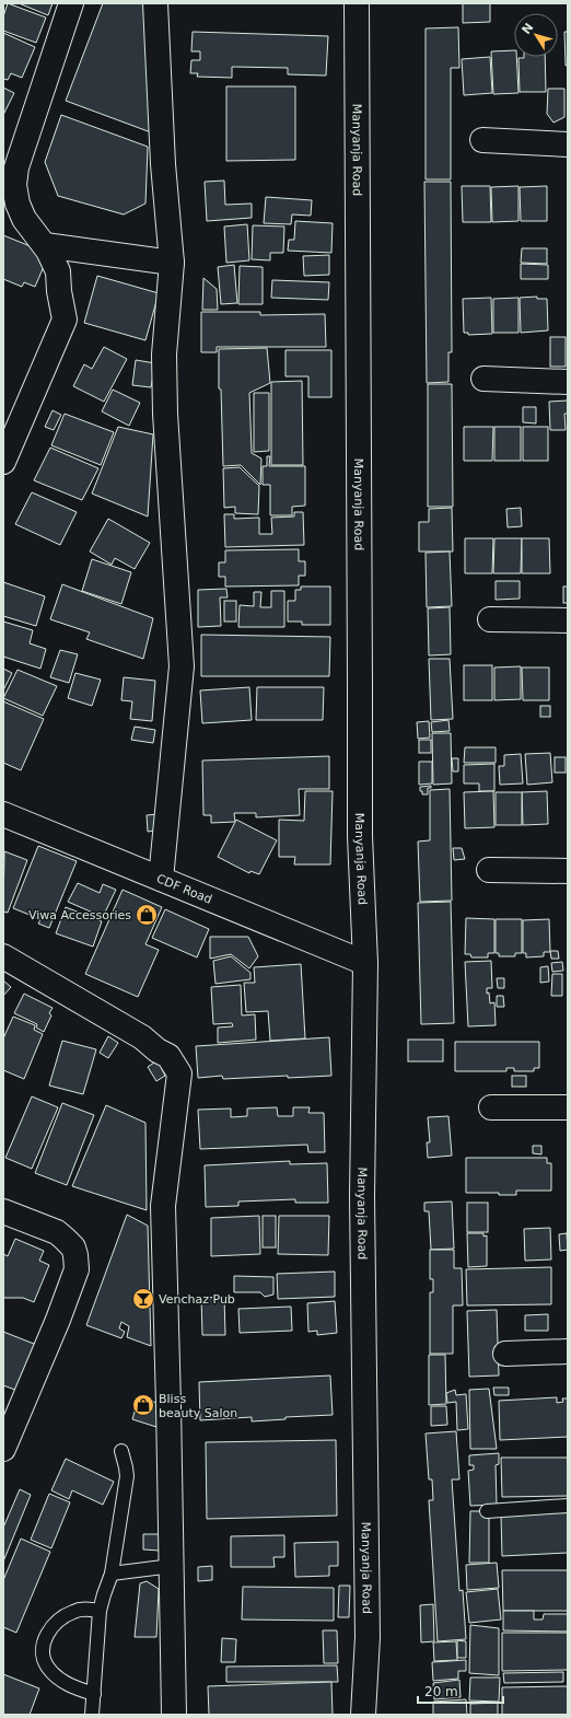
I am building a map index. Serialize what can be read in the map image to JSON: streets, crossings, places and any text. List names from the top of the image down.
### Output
{
  "streets": {
    "street": ["Manyanja Road", "CDF Road"]
  },
  "crossings": [
    ["Manyanja Road", "CDF Road"]
  ],
  "places": {
    "shop": ["Viwa Accessories", "Bliss beauty Salon"],
    "bar": ["Venchaz Pub"]
  },
  "scale_bar": "20 m",
  "north": "top left"
}
